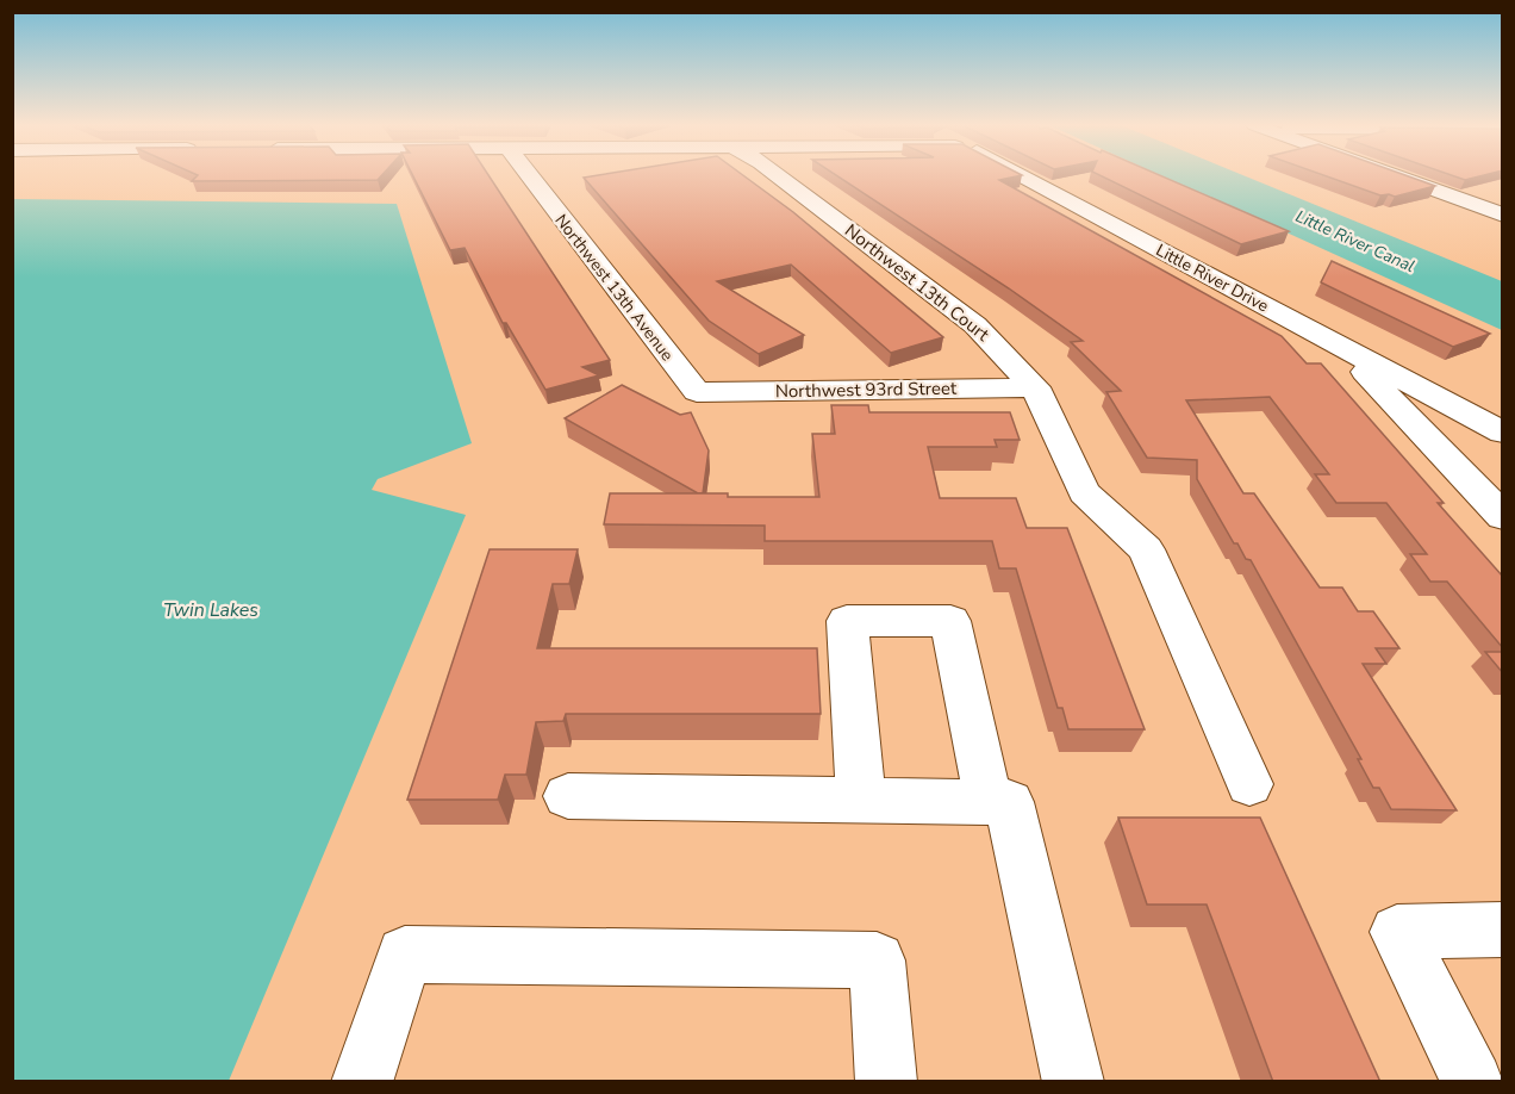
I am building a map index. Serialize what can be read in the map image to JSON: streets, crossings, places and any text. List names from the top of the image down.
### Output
{
  "streets": {
    "street": [
      "Little River Drive",
      "Northwest 13th Court",
      "Northwest 13th Avenue",
      "Northwest 93rd Street"
    ]
  },
  "crossings": [
    ["Northwest 13th Court", "Northwest 93rd Street"],
    ["Northwest 13th Avenue", "Northwest 93rd Street"]
  ],
  "water": ["Little River Canal", "Twin Lakes"]
}
